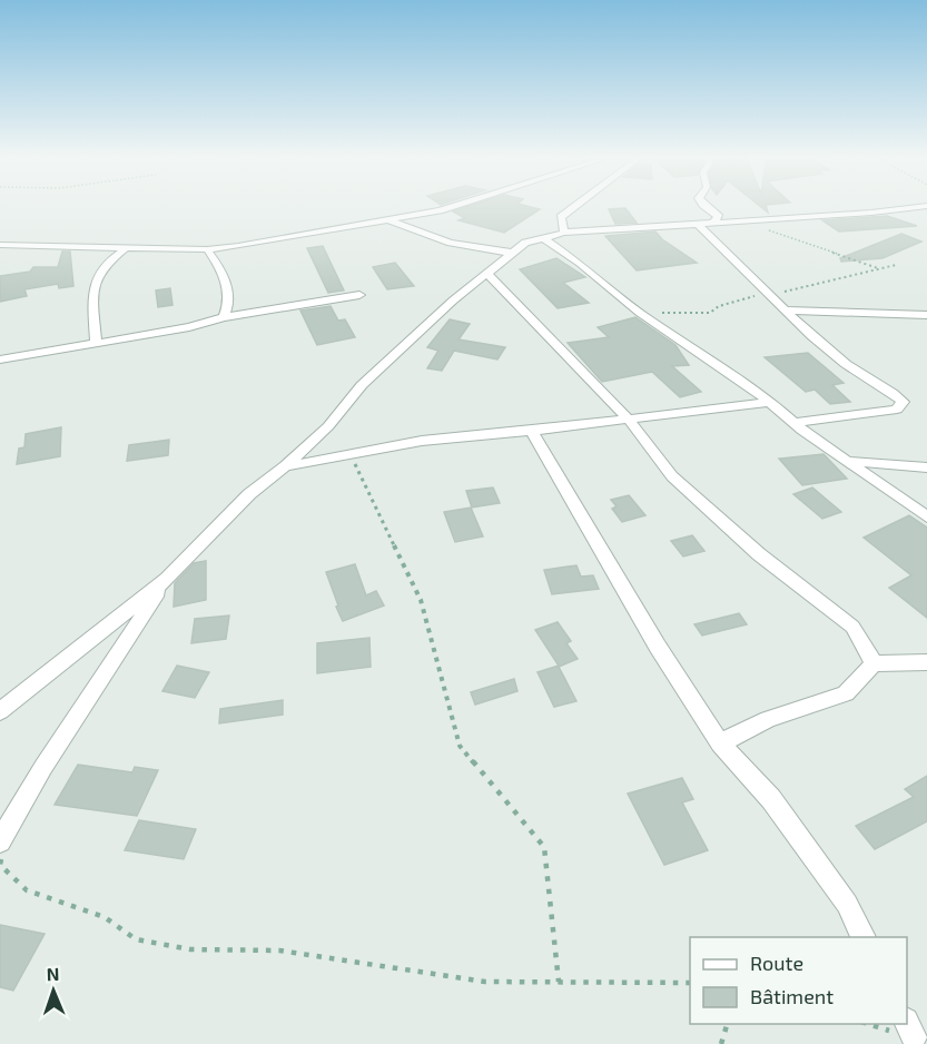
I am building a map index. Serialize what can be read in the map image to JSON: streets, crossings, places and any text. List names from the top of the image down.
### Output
{
  "legend": ["Route", "Bâtiment"],
  "north": "top"
}
